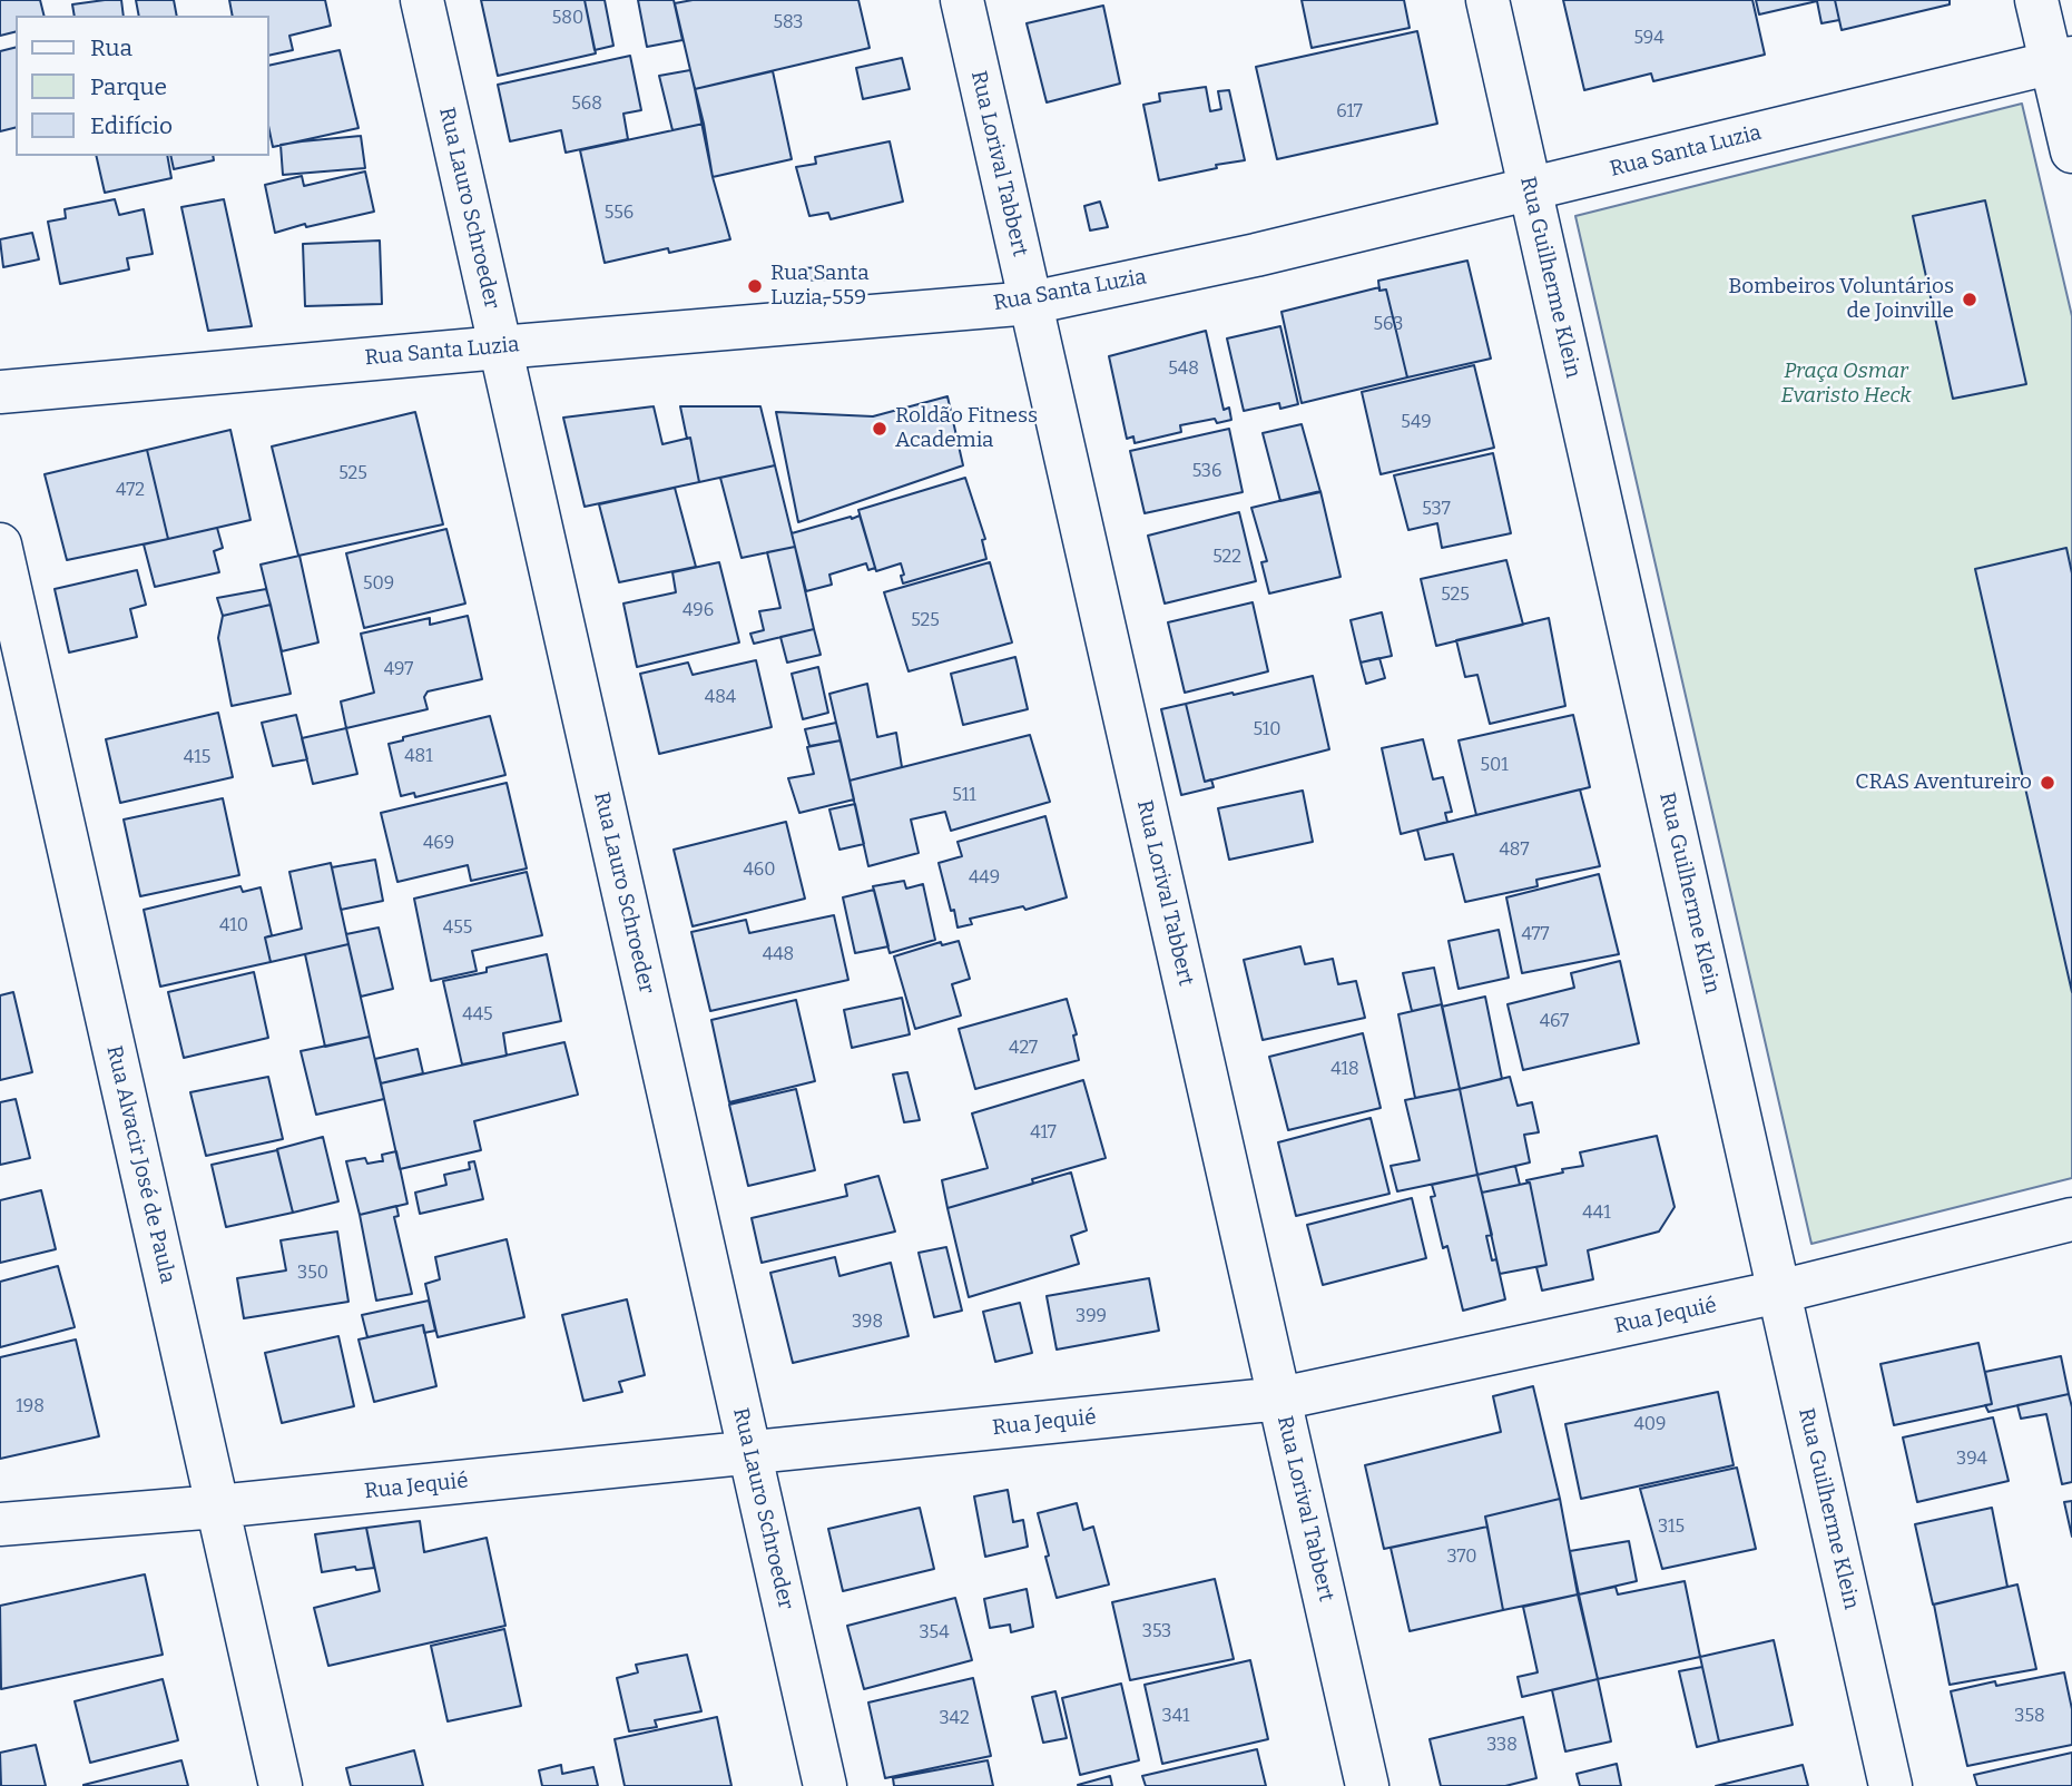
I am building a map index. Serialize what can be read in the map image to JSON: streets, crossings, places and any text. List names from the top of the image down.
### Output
{
  "streets": {
    "street": [
      "Rua Santa Luzia",
      "Rua Lorival Tabbert",
      "Rua Lauro Schroeder",
      "Rua Guilherme Klein",
      "Rua Alvacir José de Paula",
      "Rua Jequié"
    ]
  },
  "crossings": [
    ["Rua Santa Luzia", "Rua Lorival Tabbert"],
    ["Rua Santa Luzia", "Rua Lauro Schroeder"],
    ["Rua Santa Luzia", "Rua Guilherme Klein"],
    ["Rua Lorival Tabbert", "Rua Jequié"],
    ["Rua Lauro Schroeder", "Rua Jequié"],
    ["Rua Guilherme Klein", "Rua Jequié"],
    ["Rua Alvacir José de Paula", "Rua Jequié"]
  ],
  "parks": ["Praça Osmar Evaristo Heck"],
  "places": [
    "Rua Santa Luzia, 559",
    "Bombeiros Voluntários de Joinville",
    "Roldão Fitness Academia",
    "CRAS Aventureiro"
  ],
  "house_numbers": [
    "580",
    "583",
    "594",
    "568",
    "617",
    "556",
    "563",
    "548",
    "549",
    "536",
    "525",
    "472",
    "537",
    "522",
    "509",
    "525",
    "496",
    "525",
    "497",
    "484",
    "510",
    "481",
    "415",
    "501",
    "511",
    "469",
    "487",
    "460",
    "449",
    "410",
    "455",
    "477",
    "448",
    "445",
    "467",
    "427",
    "418",
    "417",
    "441",
    "350",
    "399",
    "398",
    "198",
    "409",
    "394",
    "315",
    "370",
    "353",
    "354",
    "341",
    "358",
    "342",
    "338"
  ],
  "legend": ["Rua", "Parque", "Edifício"]
}
